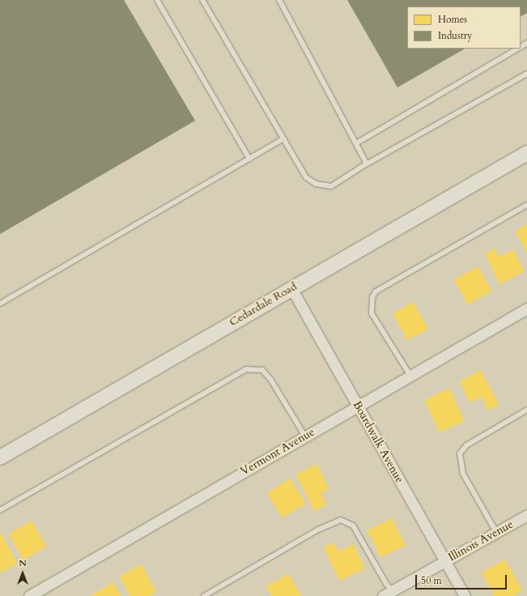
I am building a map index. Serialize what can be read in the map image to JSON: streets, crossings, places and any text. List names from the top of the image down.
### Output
{
  "streets": {
    "street": [
      "Cedardale Road",
      "Boardwalk Avenue",
      "Vermont Avenue",
      "Illinois Avenue"
    ]
  },
  "crossings": [
    ["Cedardale Road", "Boardwalk Avenue"],
    ["Boardwalk Avenue", "Vermont Avenue"],
    ["Boardwalk Avenue", "Illinois Avenue"]
  ],
  "legend": ["Homes", "Industry"],
  "scale_bar": "50 m",
  "north": "top"
}
